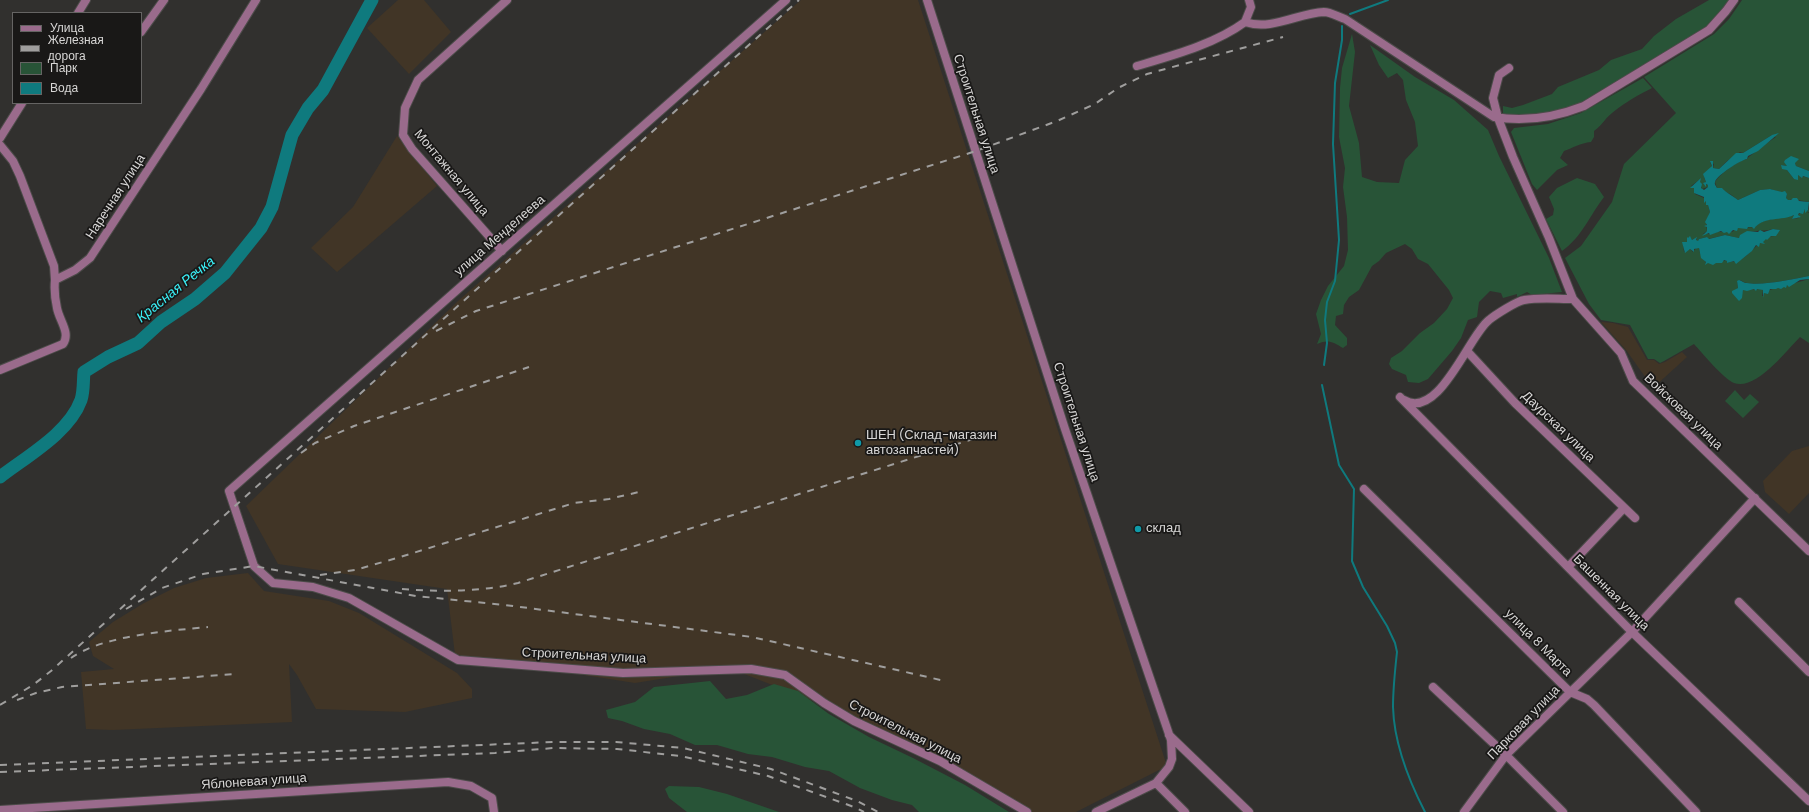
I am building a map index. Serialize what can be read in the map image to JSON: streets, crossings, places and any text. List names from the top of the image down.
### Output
{
  "streets": {
    "street": [
      "Строительная улица",
      "Монтажная улица",
      "Наречная улица",
      "улица Менделеева",
      "Войсковая улица",
      "Даурская улица",
      "Башенная улица",
      "улица 8 Марта",
      "Парковая улица",
      "Яблоневая улица"
    ]
  },
  "crossings": [
    ["Строительная улица", "улица Менделеева"],
    ["Монтажная улица", "улица Менделеева"],
    ["Войсковая улица", "Парковая улица"],
    ["Даурская улица", "Башенная улица"],
    ["Башенная улица", "Парковая улица"],
    ["улица 8 Марта", "Парковая улица"]
  ],
  "water": ["Красная Речка"],
  "places": ["ШЕН (Склад-магазин автозапчастей)", "склад"],
  "legend": [
    "Улица",
    "Железная дорога",
    "Парк",
    "Вода"
  ]
}
